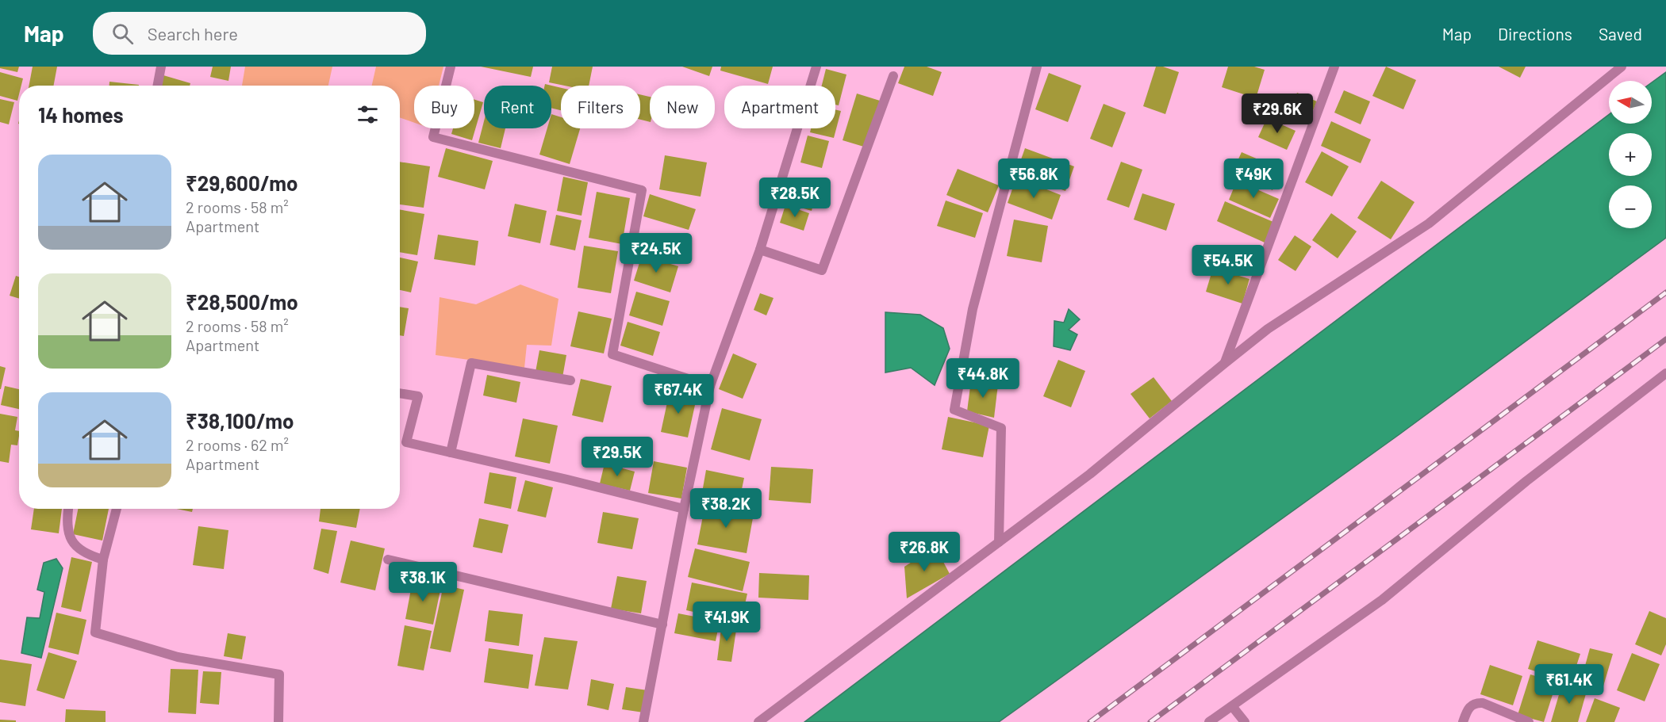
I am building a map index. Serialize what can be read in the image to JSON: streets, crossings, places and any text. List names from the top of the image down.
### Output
{
  "north": "left",
  "page": {
    "header": "Map",
    "search": "Search here",
    "nav": ["Map", "Directions", "Saved"],
    "map_buttons": ["+", "−"],
    "chip": [
      "Buy",
      "Rent",
      "Filters",
      "New",
      "Apartment"
    ],
    "heading": "14 homes",
    "price": [
      "₹29.6K",
      "₹56.8K",
      "₹49K",
      "₹28.5K",
      "₹24.5K",
      "₹54.5K",
      "₹44.8K",
      "₹67.4K",
      "₹29.5K",
      "₹38.2K",
      "₹26.8K",
      "₹38.1K",
      "₹41.9K",
      "₹61.4K"
    ],
    "list": [
      {
        "name": "₹29,600/mo",
        "note": "2 rooms · 58 m² · Apartment"
      },
      {
        "name": "₹28,500/mo",
        "note": "2 rooms · 58 m² · Apartment"
      },
      {
        "name": "₹38,100/mo",
        "note": "2 rooms · 62 m² · Apartment"
      }
    ]
  }
}
